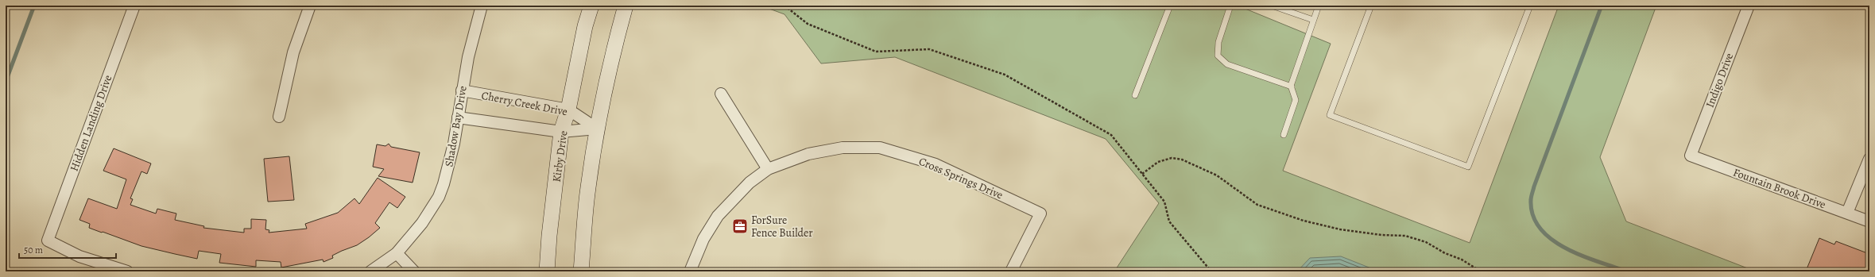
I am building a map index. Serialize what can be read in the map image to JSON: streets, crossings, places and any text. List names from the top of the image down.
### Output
{
  "streets": {
    "main road": ["Kirby Drive"],
    "street": [
      "Indigo Drive",
      "Cherry Creek Drive",
      "Hidden Landing Drive",
      "Shadow Bay Drive",
      "Cross Springs Drive",
      "Fountain Brook Drive"
    ]
  },
  "crossings": [
    ["Indigo Drive", "Fountain Brook Drive"],
    ["Cherry Creek Drive", "Shadow Bay Drive"],
    ["Cherry Creek Drive", "Kirby Drive"]
  ],
  "places": {
    "office": ["ForSure Fence Builder"]
  },
  "scale_bar": "50 m"
}
